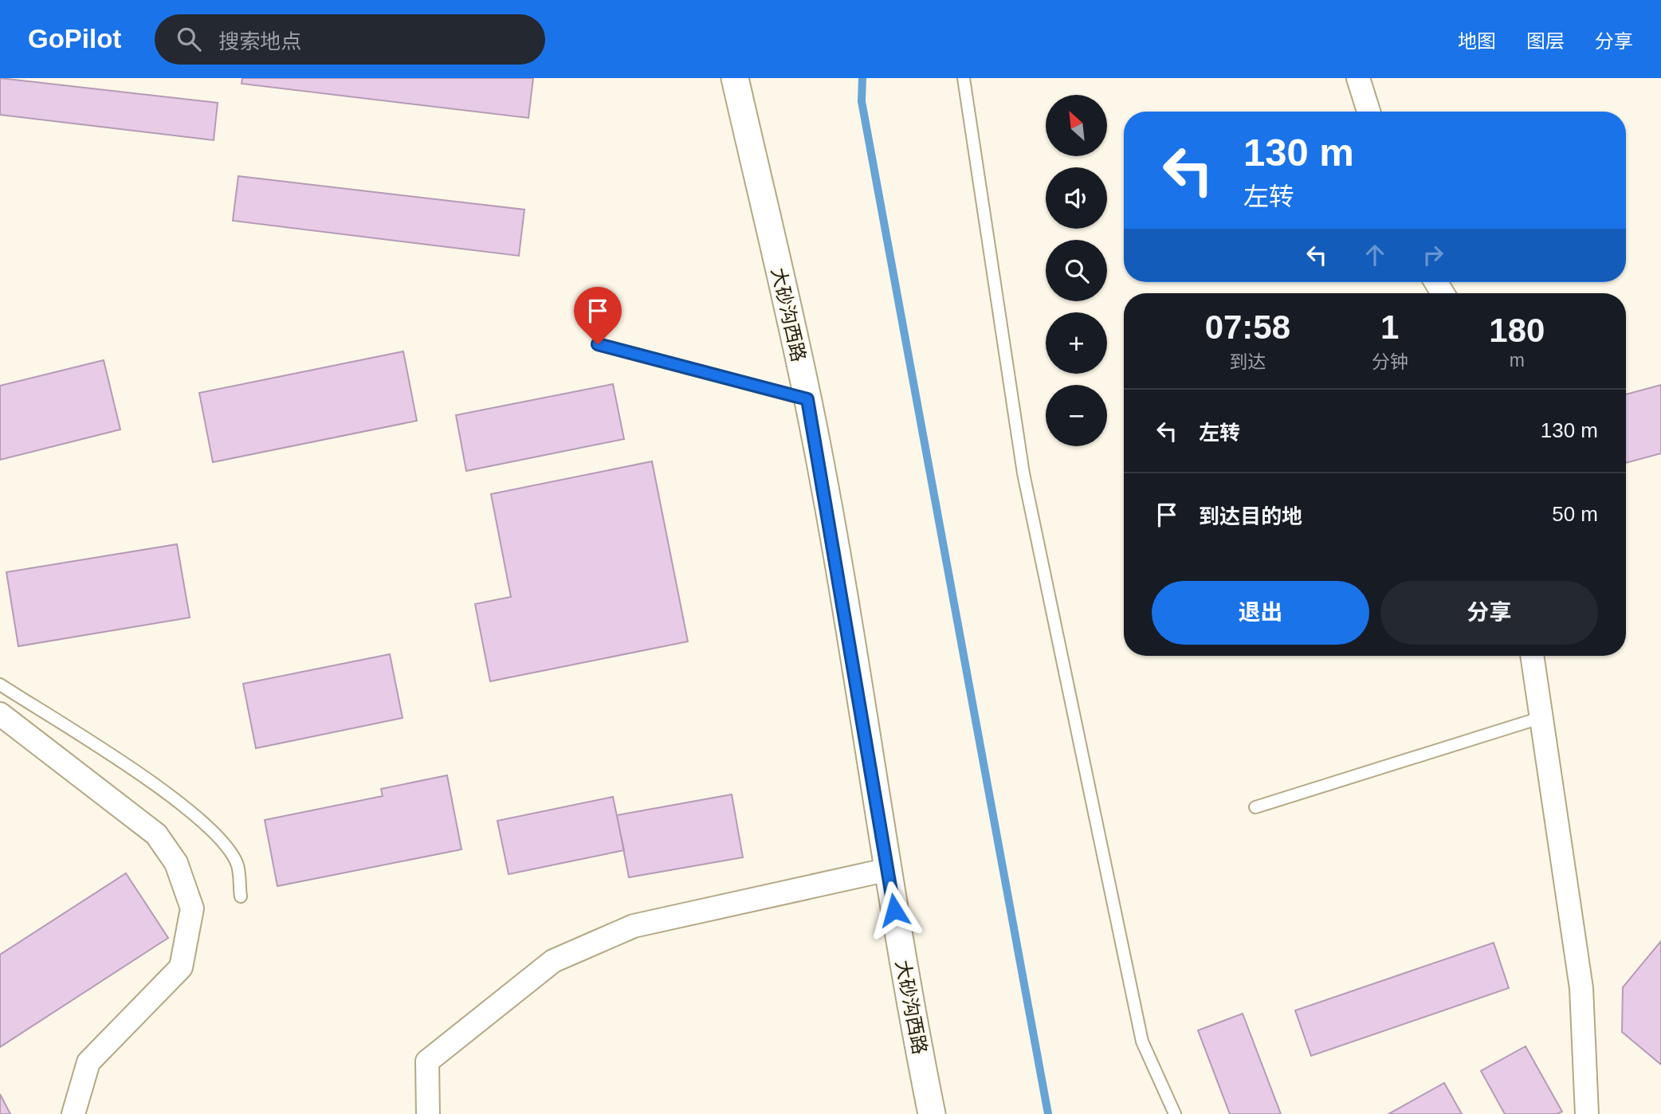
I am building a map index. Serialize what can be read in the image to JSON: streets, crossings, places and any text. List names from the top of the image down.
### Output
{
  "streets": {
    "street": ["大砂沟西路"]
  },
  "north": "top left",
  "page": {
    "header": "GoPilot",
    "search": "搜索地点",
    "nav": ["地图", "图层", "分享"],
    "map_buttons": ["+", "−"],
    "turn": ["130 m", "左转"],
    "eta": [
      "07:58",
      "到达",
      "1",
      "分钟",
      "180",
      "m"
    ],
    "list": [
      {
        "name": "左转",
        "value": "130 m"
      },
      {
        "name": "到达目的地",
        "value": "50 m"
      }
    ],
    "buttons": ["退出", "分享"]
  }
}
